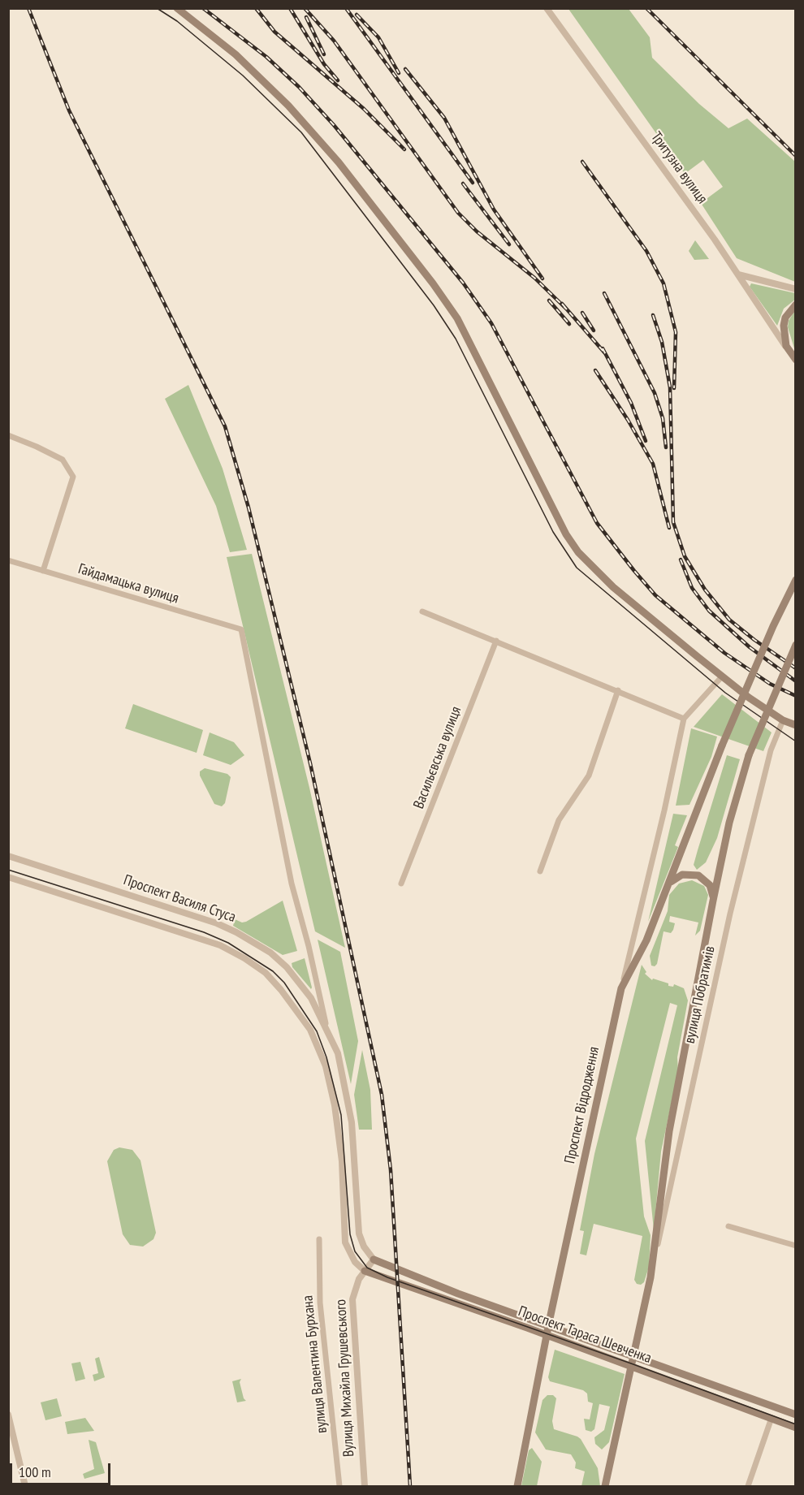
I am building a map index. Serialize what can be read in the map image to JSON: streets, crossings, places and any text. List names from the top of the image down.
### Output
{
  "streets": {
    "main road": ["Проспект Відродження", "Проспект Тараса Шевченка"],
    "street": [
      "Тритузна вулиця",
      "Гайдамацька вулиця",
      "Васильєвська вулиця",
      "Проспект Василя Стуса",
      "вулиця Побратимів",
      "вулиця Валентина Бурхана",
      "Вулиця Михайла Грушевського"
    ]
  },
  "crossings": [
    ["Гайдамацька вулиця", "Проспект Василя Стуса"],
    ["Проспект Василя Стуса", "Проспект Тараса Шевченка"],
    ["Проспект Василя Стуса", "Вулиця Михайла Грушевського"],
    ["Проспект Відродження", "Проспект Тараса Шевченка"],
    ["Проспект Тараса Шевченка", "Вулиця Михайла Грушевського"]
  ],
  "scale_bar": "100 m"
}
